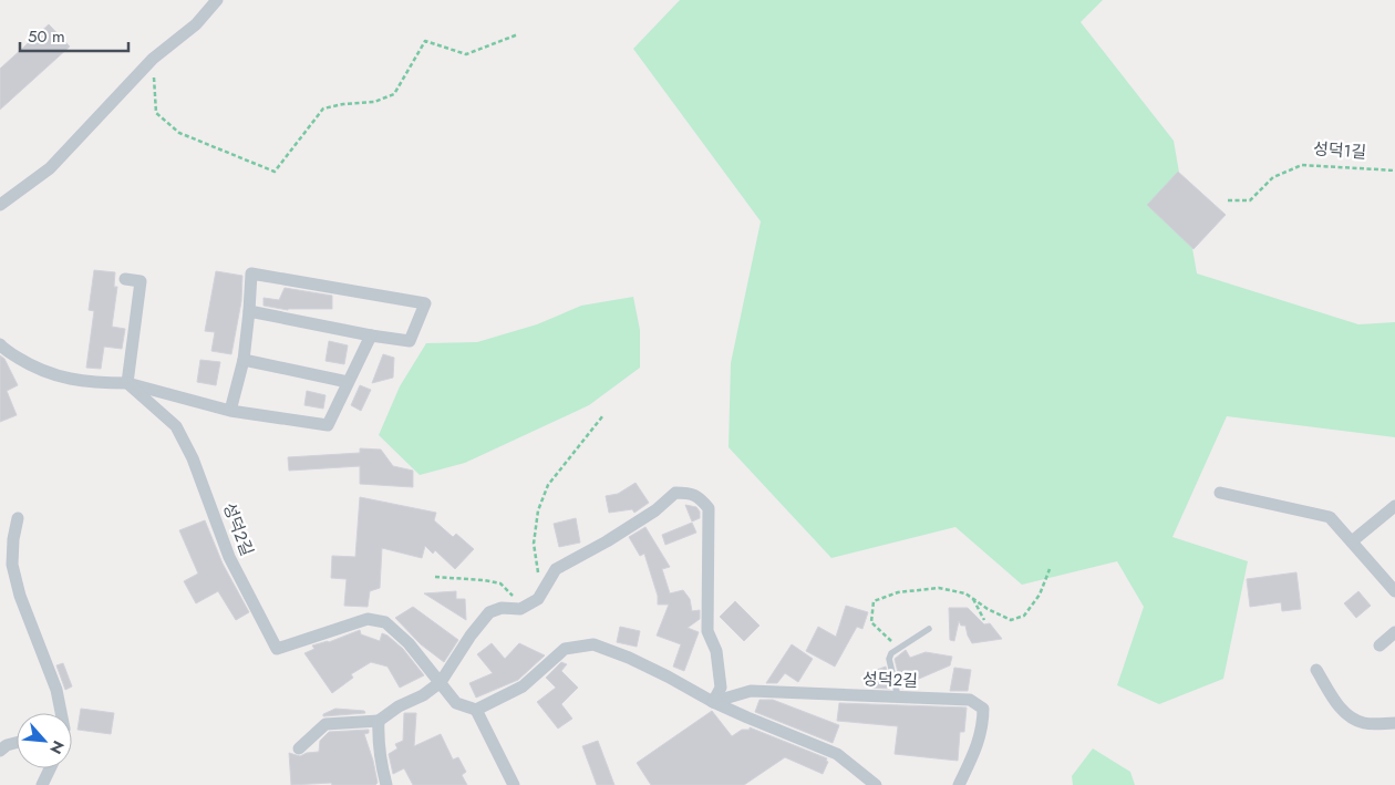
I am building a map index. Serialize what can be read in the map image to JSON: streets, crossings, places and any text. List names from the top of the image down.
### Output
{
  "streets": {
    "street": ["성덕2길"],
    "path": ["성덕1길"]
  },
  "scale_bar": "50 m",
  "north": "bottom right"
}
